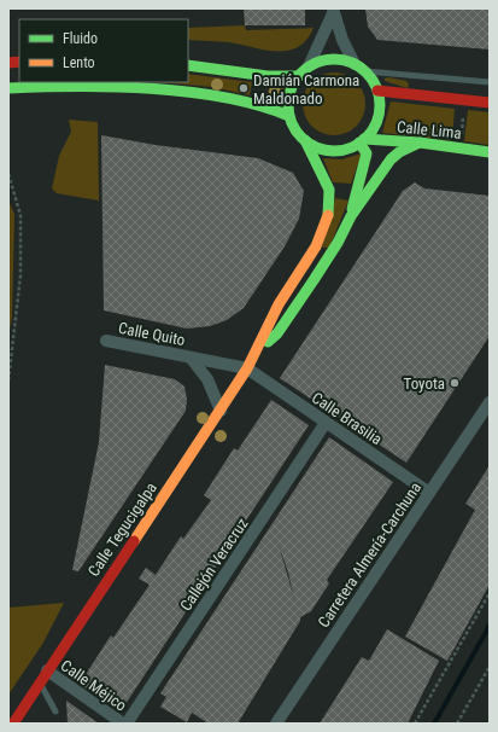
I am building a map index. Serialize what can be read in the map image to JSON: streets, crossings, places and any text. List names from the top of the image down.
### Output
{
  "streets": {
    "street": [
      "Calle Lima",
      "Calle Quito",
      "Calle Brasilia",
      "Calle Tegucigalpa",
      "Carretera Almería-Carchuna",
      "Callejón Veracruz",
      "Calle Méjico"
    ]
  },
  "crossings": [
    ["Calle Lima", "Calle Tegucigalpa"],
    ["Calle Quito", "Calle Brasilia"],
    ["Calle Quito", "Calle Tegucigalpa"],
    ["Calle Brasilia", "Calle Tegucigalpa"],
    ["Calle Brasilia", "Carretera Almería-Carchuna"],
    ["Calle Brasilia", "Callejón Veracruz"],
    ["Calle Tegucigalpa", "Calle Méjico"]
  ],
  "places": ["Damián Carmona Maldonado", "Toyota"],
  "legend": ["Fluido", "Lento"]
}
